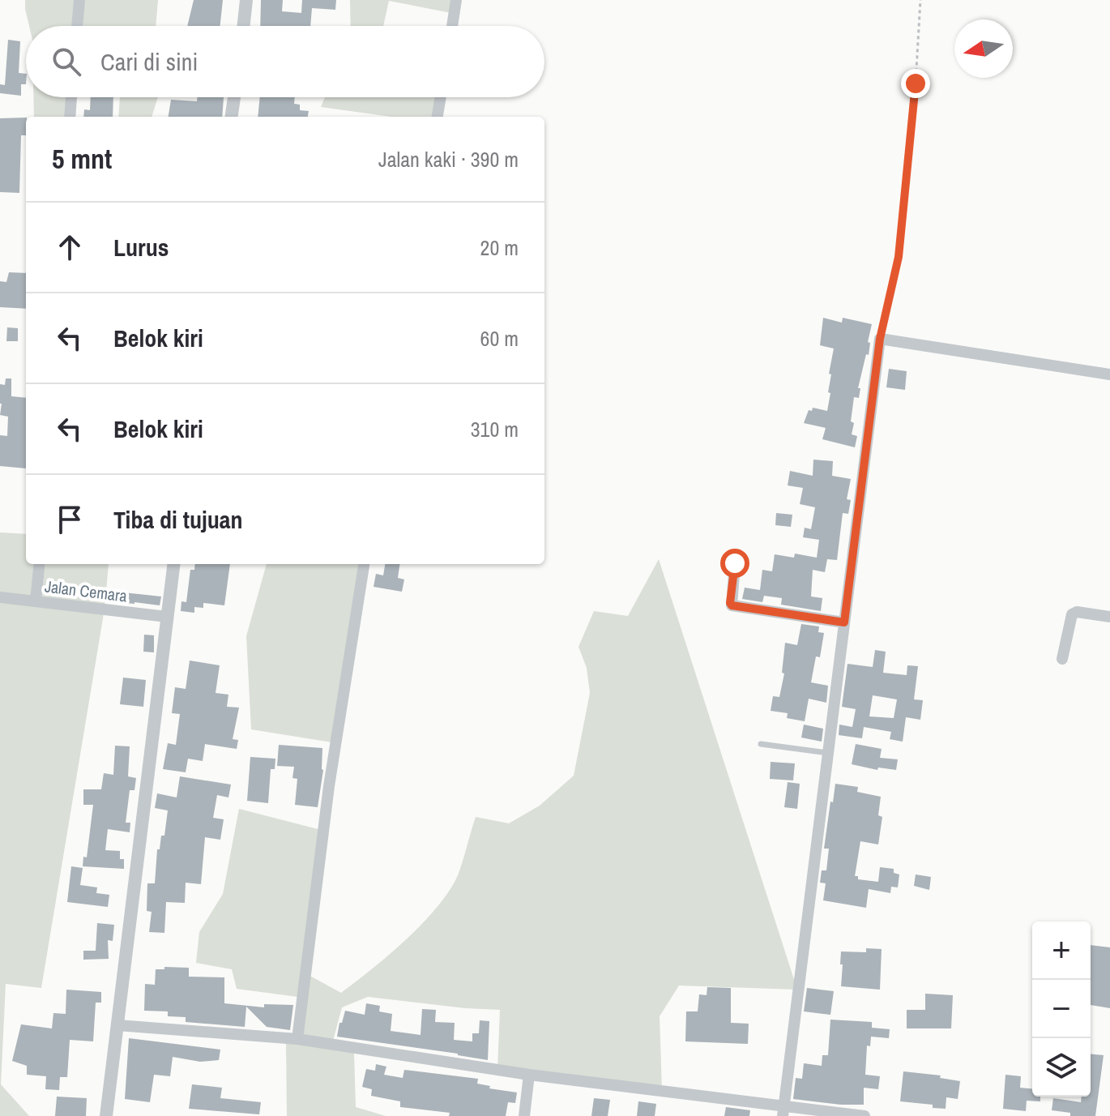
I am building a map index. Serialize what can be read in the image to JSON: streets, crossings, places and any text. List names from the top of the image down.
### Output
{
  "streets": {
    "street": ["Jalan Cemara"]
  },
  "north": "left",
  "page": {
    "search": "Cari di sini",
    "heading": ["5 mnt", "Jalan kaki · 390 m"],
    "list": [
      ["Lurus", "20 m"],
      ["Belok kiri", "60 m"],
      ["Belok kiri", "310 m"],
      "Tiba di tujuan"
    ],
    "map_buttons": ["+", "−"]
  }
}
